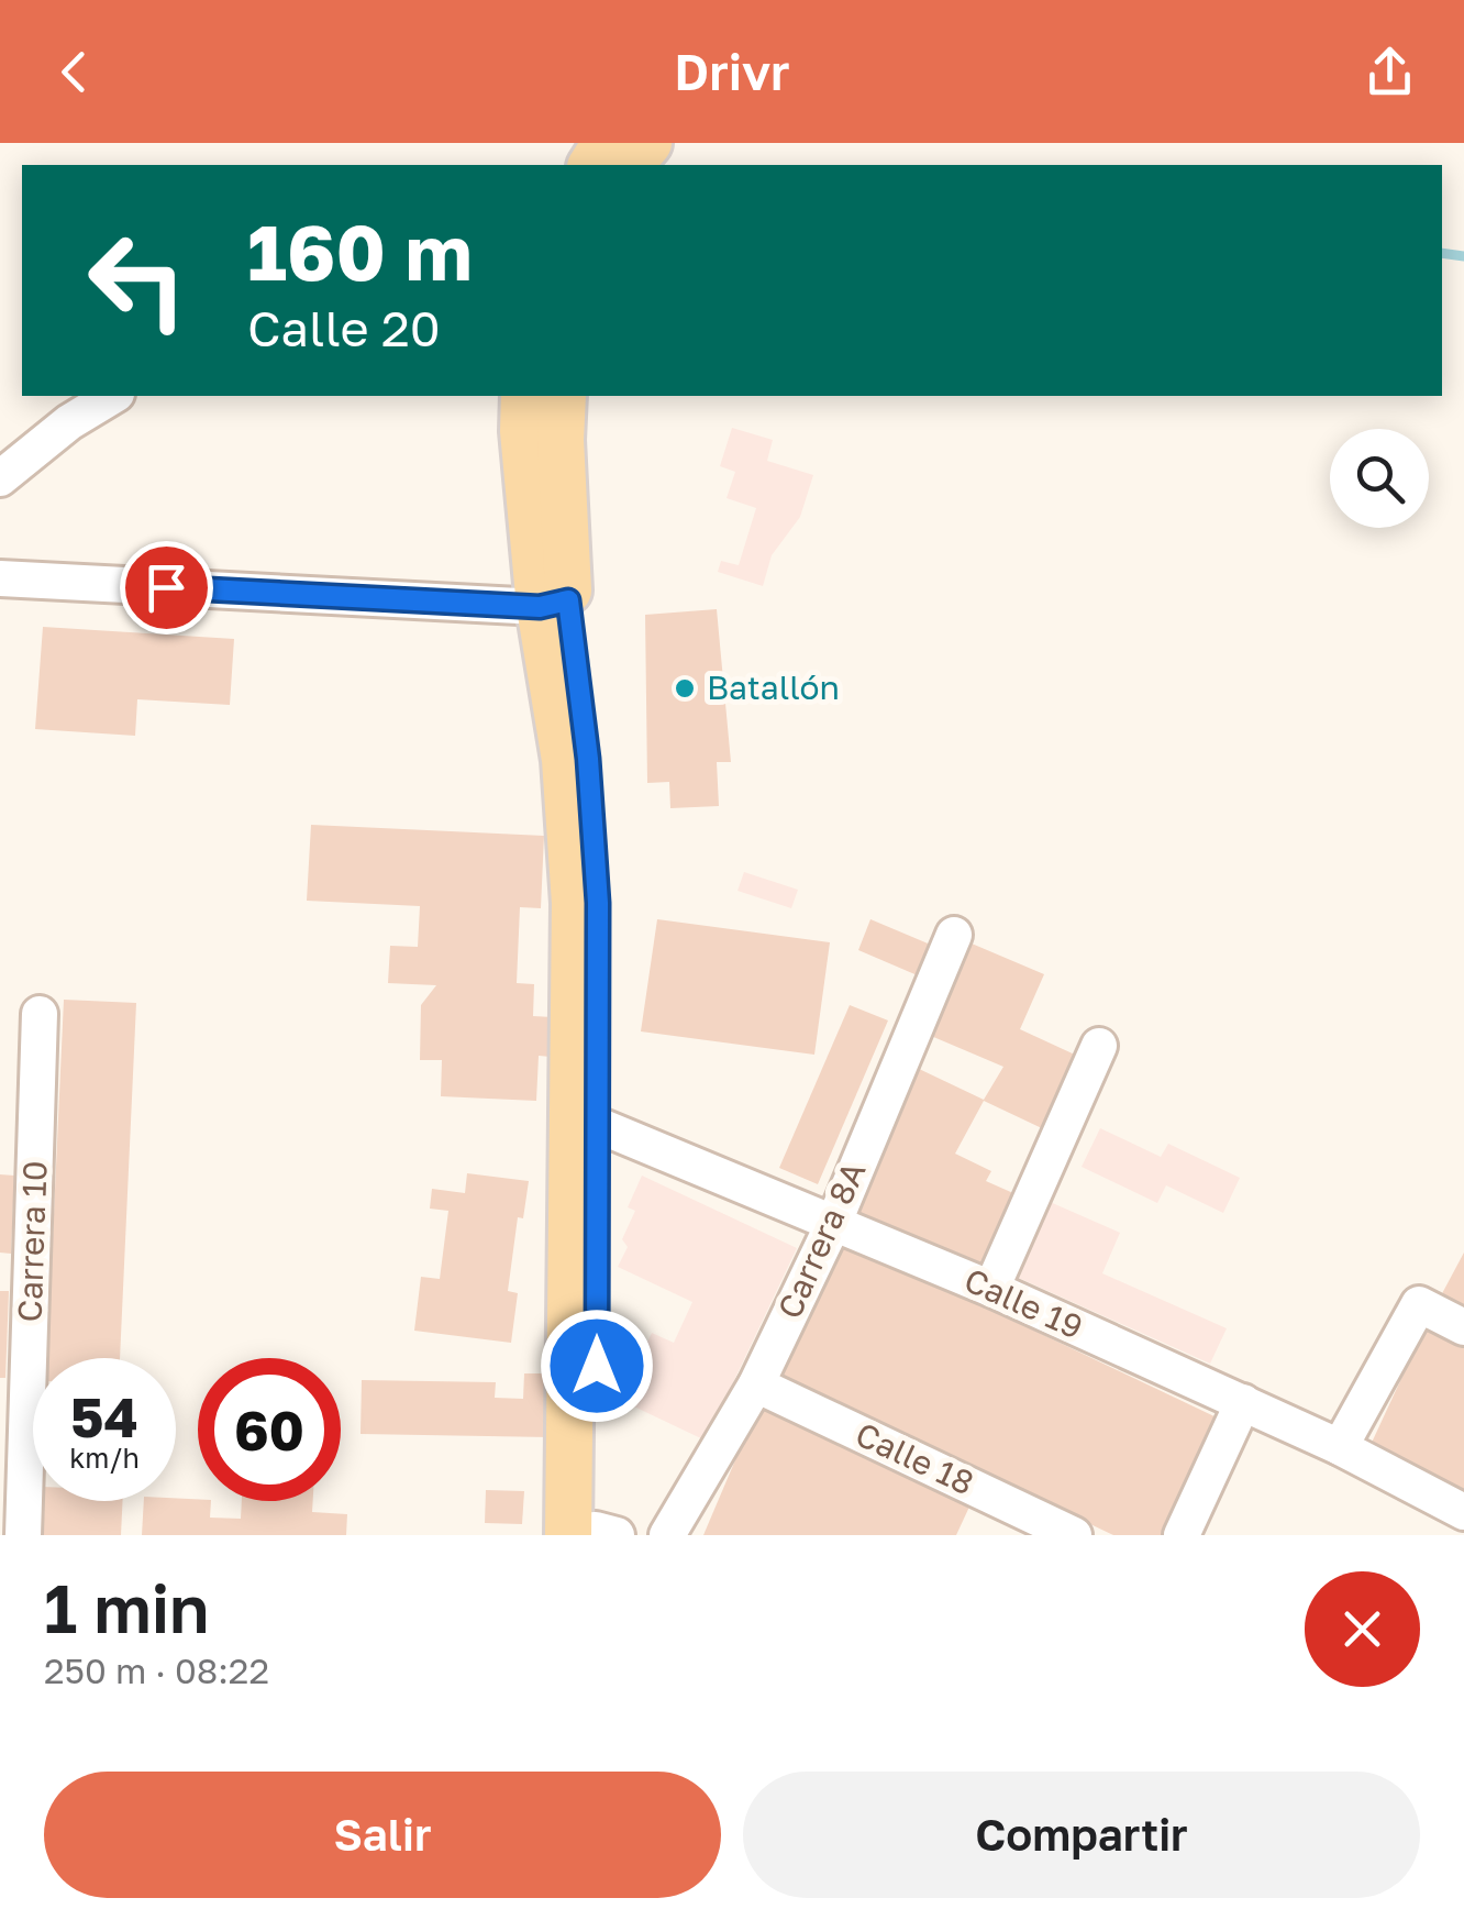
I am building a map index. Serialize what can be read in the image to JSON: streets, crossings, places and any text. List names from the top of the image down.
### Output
{
  "streets": {
    "street": [
      "Carrera 8A",
      "Carrera 10",
      "Calle 19",
      "Calle 18"
    ]
  },
  "crossings": [
    ["Carrera 8A", "Calle 19"],
    ["Carrera 8A", "Calle 18"]
  ],
  "places": ["Batallón"],
  "page": {
    "header": "Drivr",
    "turn": ["160 m", "Calle 20"],
    "speed": "54 km/h",
    "limit": "60",
    "heading": ["1 min", "250 m · 08:22"],
    "buttons": ["Salir", "Compartir"]
  }
}
